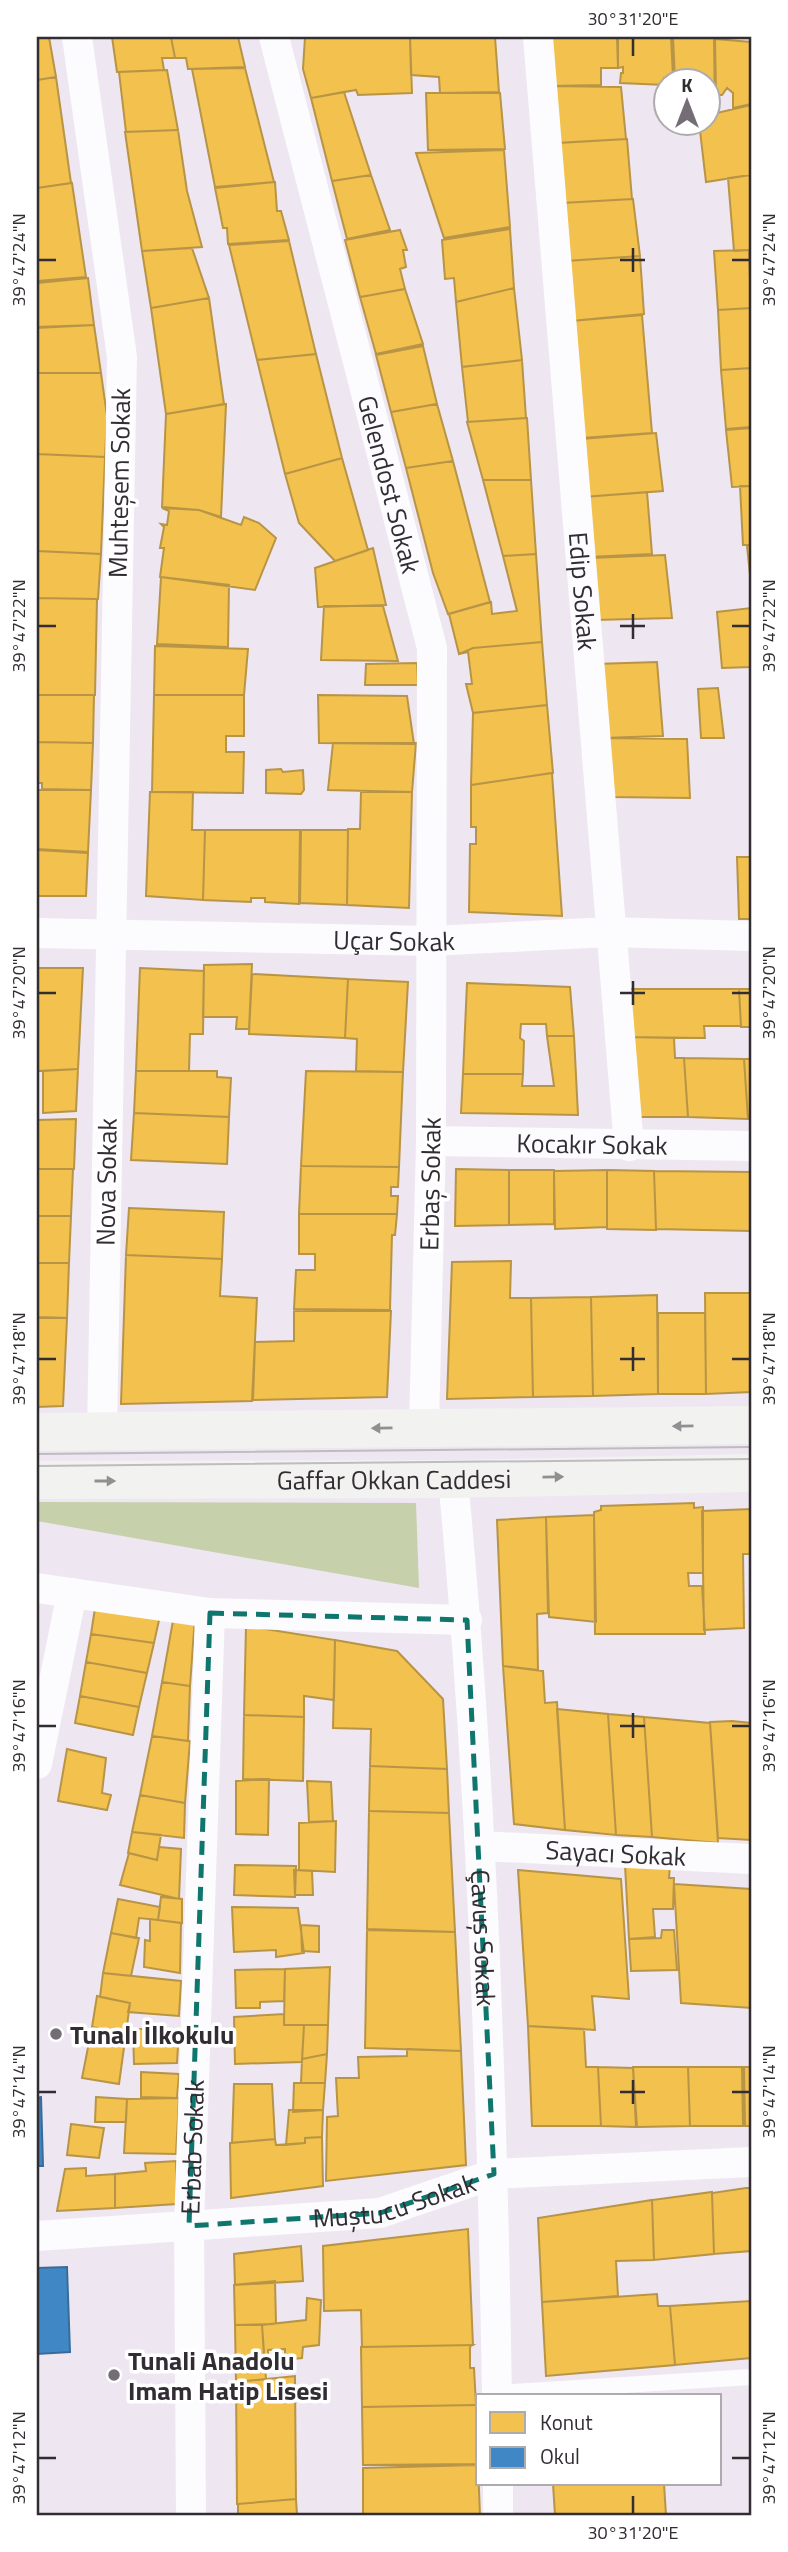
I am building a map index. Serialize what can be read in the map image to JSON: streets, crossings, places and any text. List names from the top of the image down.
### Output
{
  "streets": {
    "main road": ["Gaffar Okkan Caddesi"],
    "street": [
      "Muhteşem Sokak",
      "Gelendost Sokak",
      "Edip Sokak",
      "Uçar Sokak",
      "Kocakır Sokak",
      "Nova Sokak",
      "Erbaş Sokak",
      "Sayacı Sokak",
      "Çavuş Sokak",
      "Erbab Sokak",
      "Muştucu Sokak"
    ]
  },
  "crossings": [
    ["Muhteşem Sokak", "Uçar Sokak"],
    ["Muhteşem Sokak", "Nova Sokak"],
    ["Gelendost Sokak", "Uçar Sokak"],
    ["Gelendost Sokak", "Erbaş Sokak"],
    ["Edip Sokak", "Uçar Sokak"],
    ["Edip Sokak", "Kocakır Sokak"],
    ["Uçar Sokak", "Nova Sokak"],
    ["Uçar Sokak", "Erbaş Sokak"],
    ["Kocakır Sokak", "Erbaş Sokak"],
    ["Nova Sokak", "Gaffar Okkan Caddesi"],
    ["Erbaş Sokak", "Gaffar Okkan Caddesi"],
    ["Gaffar Okkan Caddesi", "Çavuş Sokak"],
    ["Sayacı Sokak", "Çavuş Sokak"],
    ["Çavuş Sokak", "Muştucu Sokak"],
    ["Erbab Sokak", "Muştucu Sokak"]
  ],
  "places": ["Tunalı İlkokulu", "Tunali Anadolu Imam Hatip Lisesi"],
  "legend": ["Konut", "Okul"],
  "north": "top",
  "coordinates": [
    "30°31'20\"E",
    "39°47'24\"N",
    "39°47'22\"N",
    "39°47'20\"N",
    "39°47'18\"N",
    "39°47'16\"N",
    "39°47'14\"N",
    "39°47'12\"N"
  ]
}
